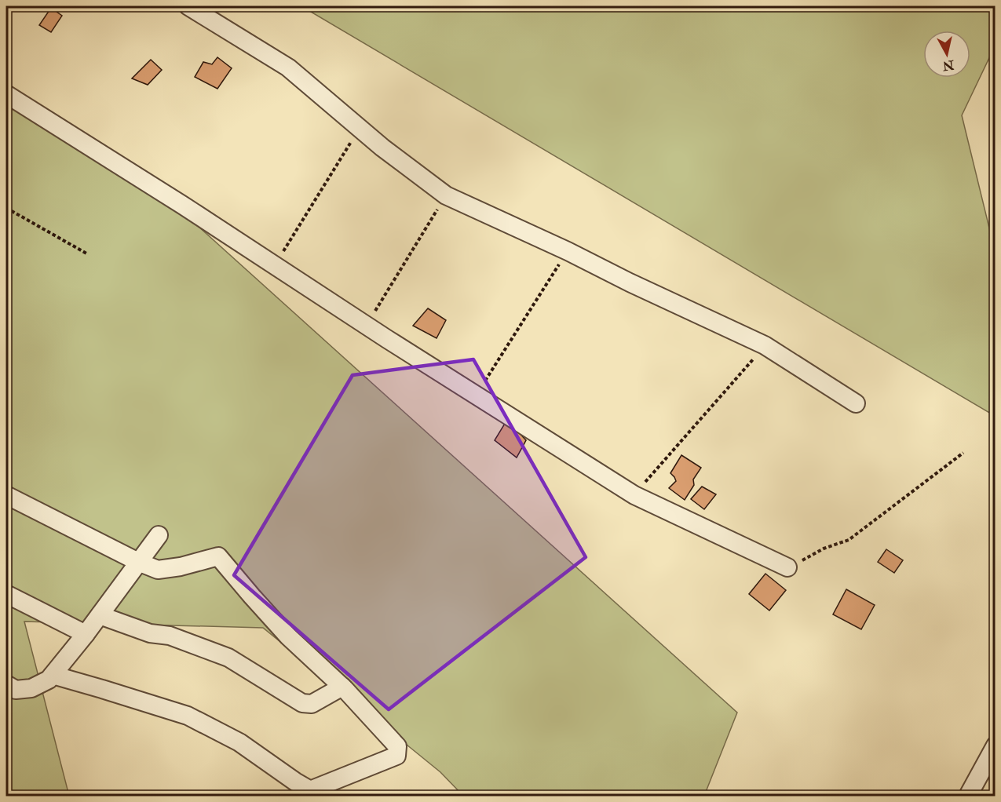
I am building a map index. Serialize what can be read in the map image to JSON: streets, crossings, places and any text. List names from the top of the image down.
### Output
{
  "north": "bottom"
}
